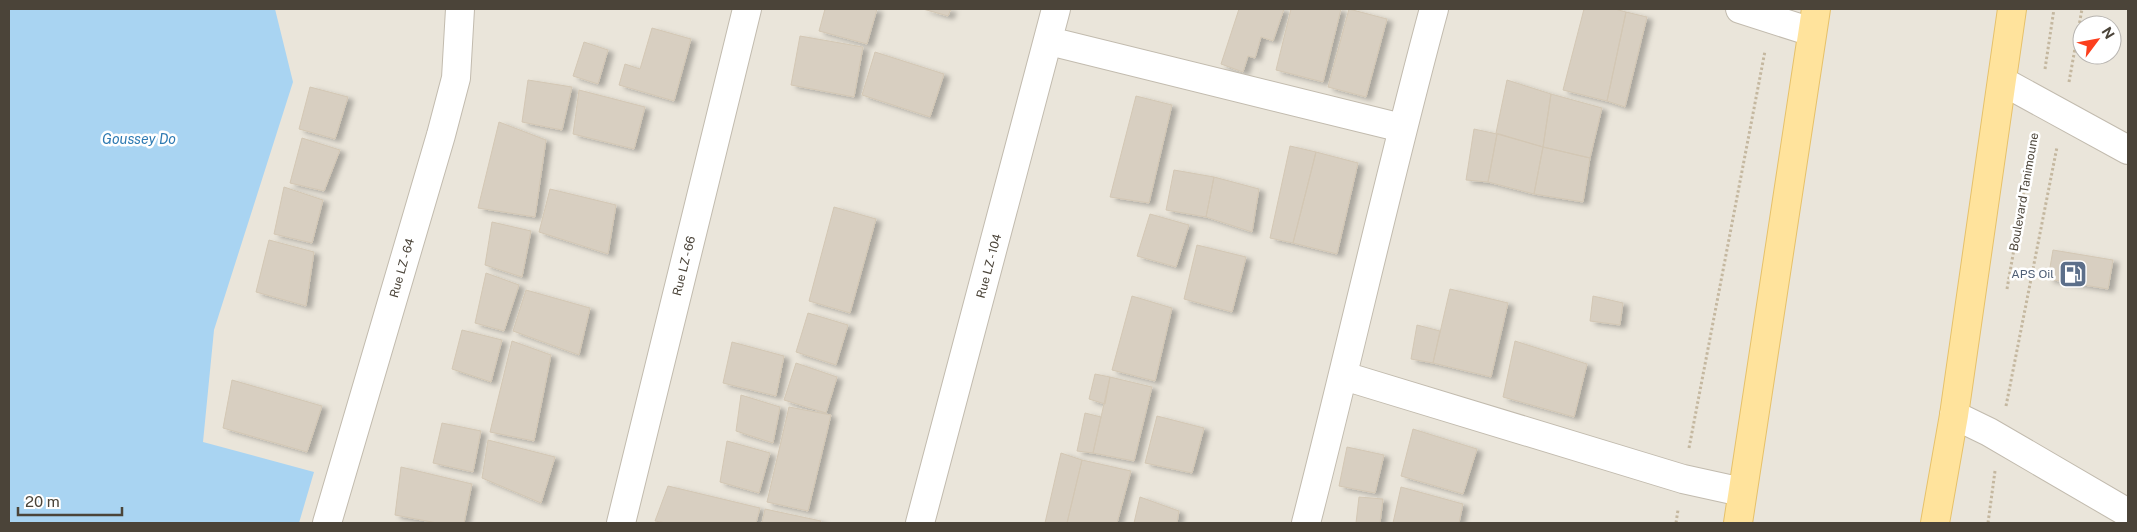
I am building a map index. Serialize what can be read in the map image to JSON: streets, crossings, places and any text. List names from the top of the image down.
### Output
{
  "streets": {
    "street": ["Rue LZ - 66", "Rue LZ - 104", "Rue LZ - 64"],
    "path": ["Boulevard Tanimoune"]
  },
  "water": ["Goussey Do"],
  "places": {
    "fuel station": ["APS Oil"]
  },
  "scale_bar": "20 m",
  "north": "top right"
}
